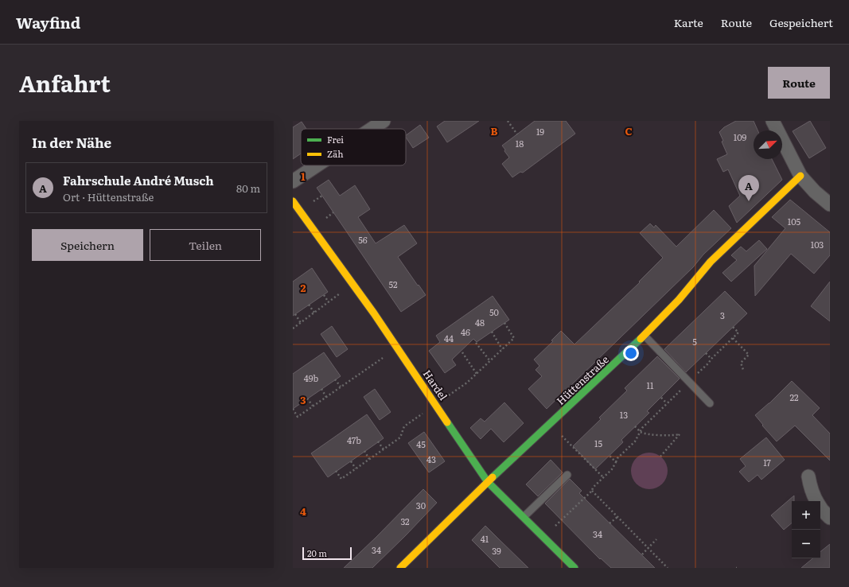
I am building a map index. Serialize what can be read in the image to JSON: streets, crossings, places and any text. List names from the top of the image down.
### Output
{
  "streets": {
    "street": ["Hüttenstraße", "Hardel"]
  },
  "crossings": [
    ["Hüttenstraße", "Hardel"]
  ],
  "house_numbers": [
    "19",
    "109",
    "18",
    "105",
    "56",
    "103",
    "52",
    "50",
    "3",
    "48",
    "46",
    "44",
    "5",
    "49b",
    "11",
    "22",
    "13",
    "47b",
    "15",
    "45",
    "43",
    "17",
    "30",
    "32",
    "34",
    "41",
    "34",
    "39"
  ],
  "legend": ["Frei", "Zäh"],
  "scale_bar": "20 m",
  "north": "top right",
  "page": {
    "header": "Wayfind",
    "nav": ["Karte", "Route", "Gespeichert"],
    "title": "Anfahrt",
    "buttons": [
      "Route",
      ["Speichern", "Teilen"]
    ],
    "heading": "In der Nähe",
    "list": [
      {
        "mark": "A",
        "name": "Fahrschule André Musch",
        "note": "Ort · Hüttenstraße",
        "value": "80 m"
      }
    ],
    "pins": "A",
    "map_buttons": ["+", "−"],
    "scale": "20 m"
  },
  "grid": {
    "columns": ["B", "C"],
    "rows": [
      "1",
      "2",
      "3",
      "4"
    ]
  }
}
